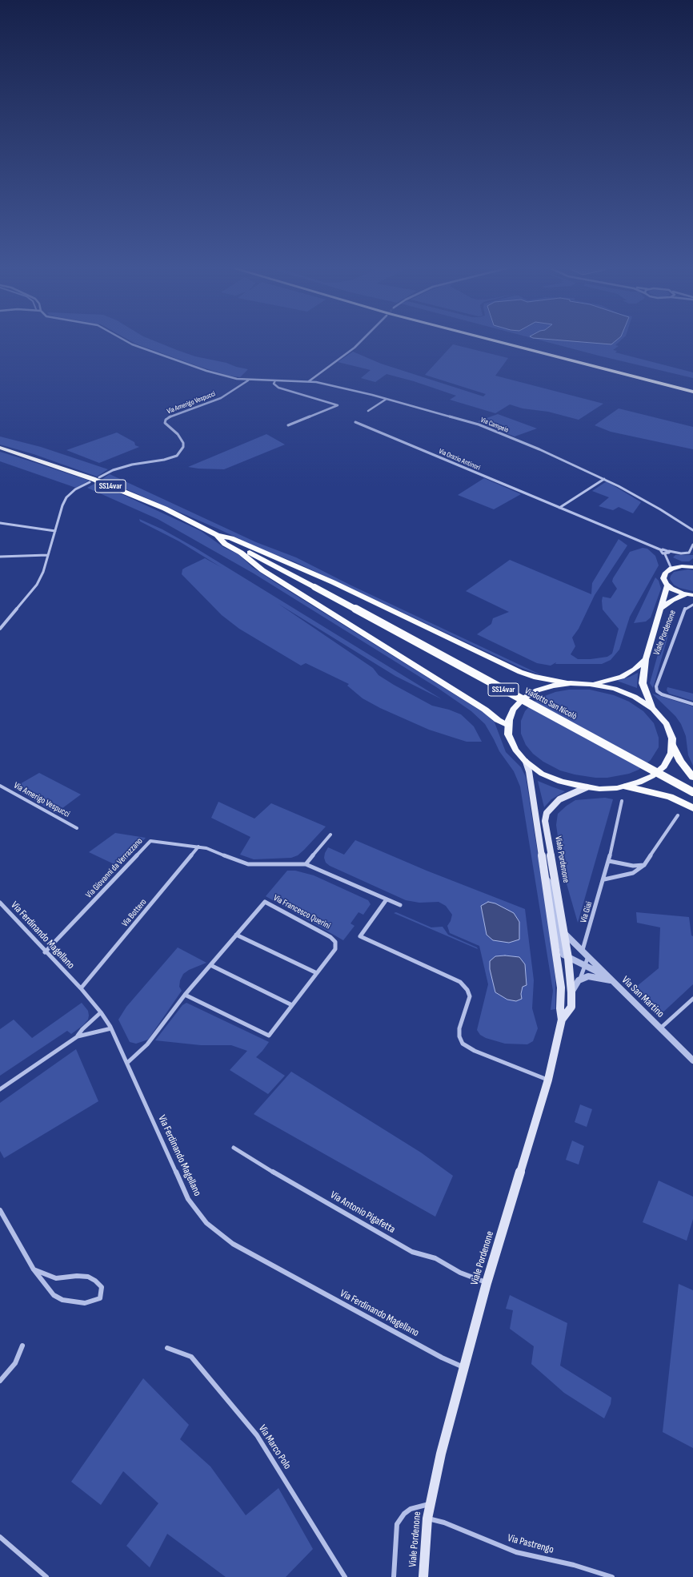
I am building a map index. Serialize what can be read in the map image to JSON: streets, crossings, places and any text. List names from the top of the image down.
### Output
{
  "streets": {
    "highway": ["SS14var", "Viadotto San Nicolò"],
    "main road": ["Viale Pordenone"],
    "street": [
      "Via Amerigo Vespucci",
      "Via Campeio",
      "Via Orazio Antinori",
      "Via Giovanni da Verrazzano",
      "Via Francesco Querini",
      "Via Giai",
      "Via Bottero",
      "Via Ferdinando Magellano",
      "Via San Martino",
      "Via Antonio Pigafetta",
      "Via Marco Polo",
      "Via Pastrengo"
    ]
  },
  "crossings": [
    ["Via Amerigo Vespucci", "Via Campeio"],
    ["Via Orazio Antinori", "Viale Pordenone"],
    ["SS14var", "Viadotto San Nicolò"],
    ["Viale Pordenone", "Via Ferdinando Magellano"],
    ["Viale Pordenone", "Via San Martino"],
    ["Viale Pordenone", "Via Antonio Pigafetta"],
    ["Viale Pordenone", "Via Pastrengo"],
    ["Via Giovanni da Verrazzano", "Via Bottero"],
    ["Via Giovanni da Verrazzano", "Via Ferdinando Magellano"],
    ["Via Francesco Querini", "Via Ferdinando Magellano"],
    ["Via Giai", "Via San Martino"],
    ["Via Bottero", "Via Ferdinando Magellano"]
  ]
}
